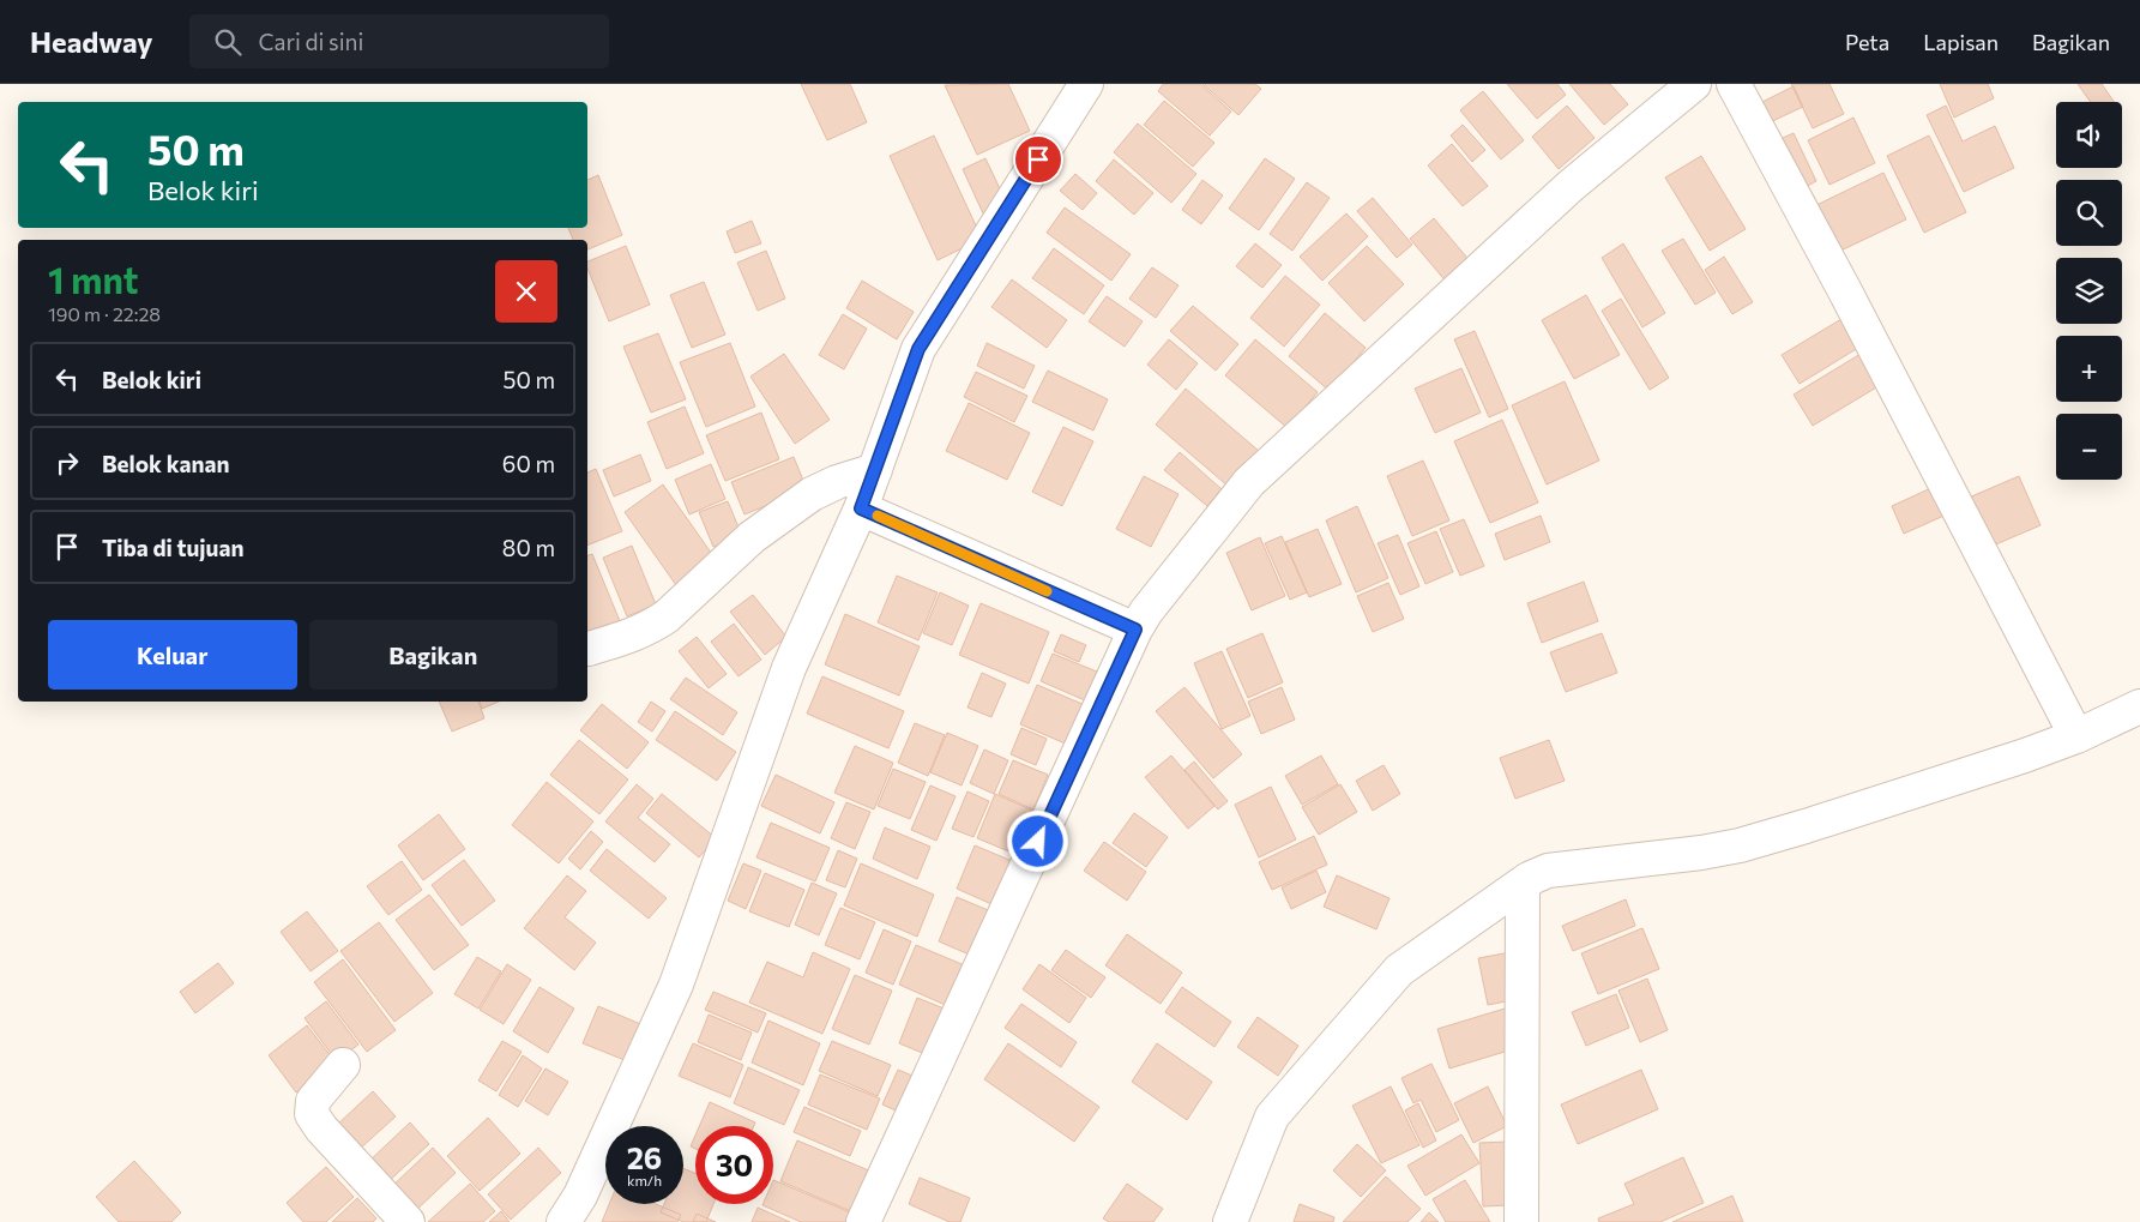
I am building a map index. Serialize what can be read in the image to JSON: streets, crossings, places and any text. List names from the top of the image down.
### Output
{
  "page": {
    "header": "Headway",
    "search": "Cari di sini",
    "nav": ["Peta", "Lapisan", "Bagikan"],
    "map_buttons": ["+", "−"],
    "turn": ["50 m", "Belok kiri"],
    "heading": ["1 mnt", "190 m · 22:28"],
    "list": [
      {
        "name": "Belok kiri",
        "value": "50 m"
      },
      {
        "name": "Belok kanan",
        "value": "60 m"
      },
      {
        "name": "Tiba di tujuan",
        "value": "80 m"
      }
    ],
    "buttons": ["Keluar", "Bagikan"],
    "speed": "26 km/h",
    "limit": "30"
  }
}
